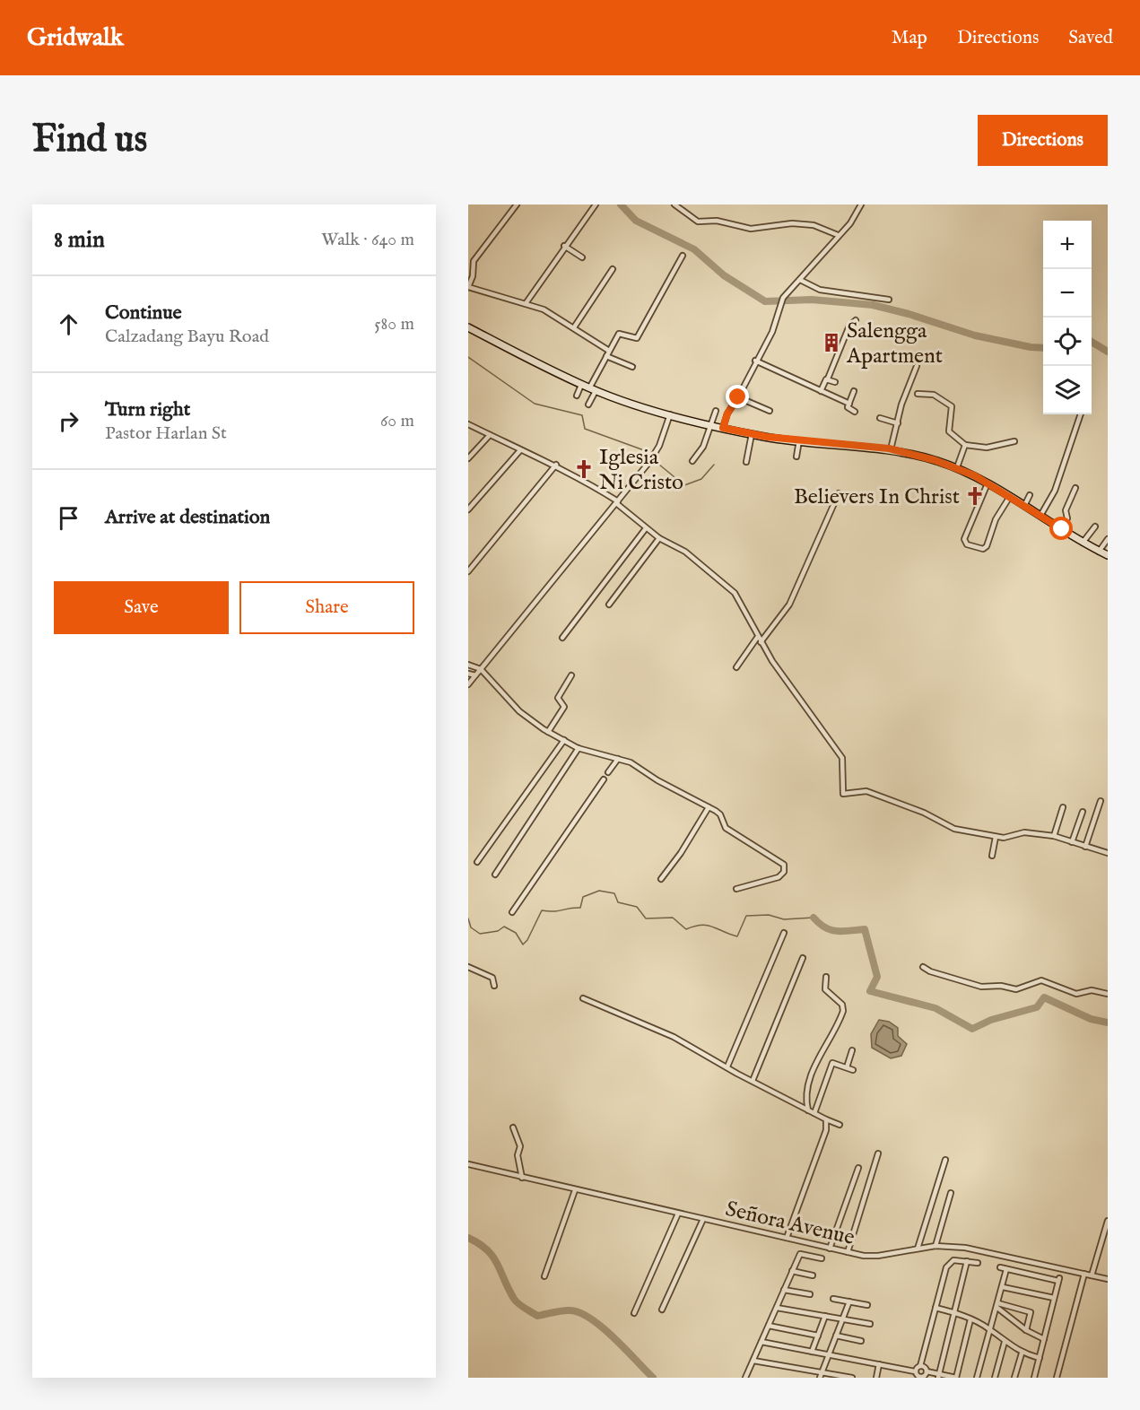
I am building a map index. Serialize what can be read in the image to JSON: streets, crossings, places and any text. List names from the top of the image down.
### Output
{
  "streets": {
    "street": ["Señora Avenue"]
  },
  "places": {
    "building": ["Salengga Apartment"],
    "church": ["Iglesia Ni Cristo", "Believers In Christ"]
  },
  "page": {
    "header": "Gridwalk",
    "nav": ["Map", "Directions", "Saved"],
    "buttons": [
      "Directions",
      ["Save", "Share"]
    ],
    "title": "Find us",
    "heading": ["8 min", "Walk · 640 m"],
    "map_buttons": ["+", "−"],
    "list": [
      ["Continue", "Calzadang Bayu Road", "580 m"],
      ["Turn right", "Pastor Harlan St", "60 m"],
      "Arrive at destination"
    ]
  }
}
